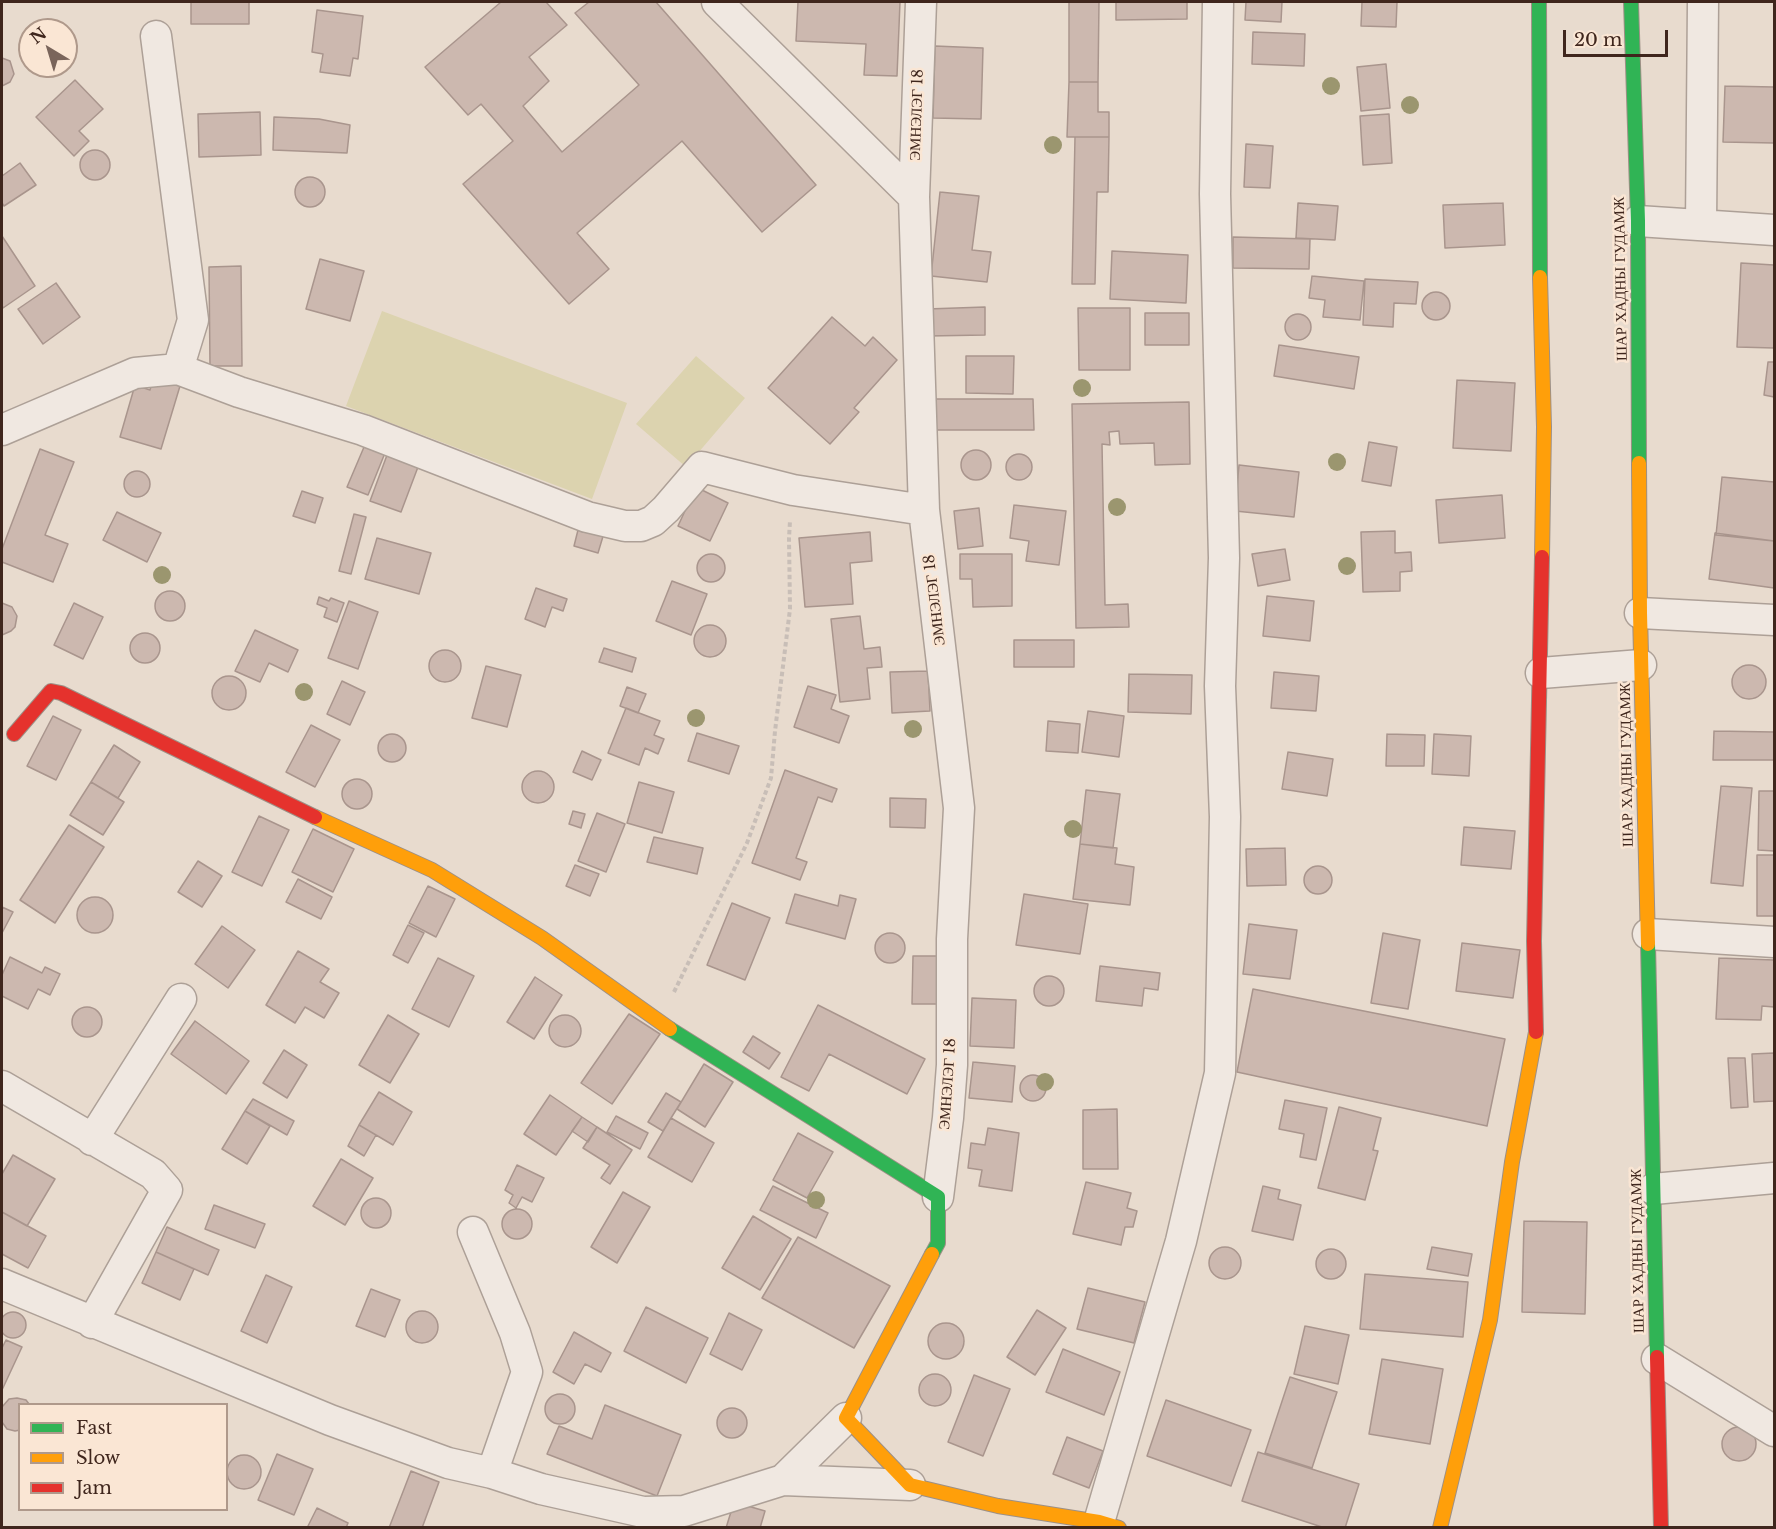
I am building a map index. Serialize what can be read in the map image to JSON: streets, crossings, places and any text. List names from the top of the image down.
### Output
{
  "streets": {
    "street": ["ЭМНЭЛЭГ 18", "ШАР ХАДНЫ ГУДАМЖ"]
  },
  "legend": ["Fast", "Slow", "Jam"],
  "scale_bar": "20 m",
  "north": "top left"
}
